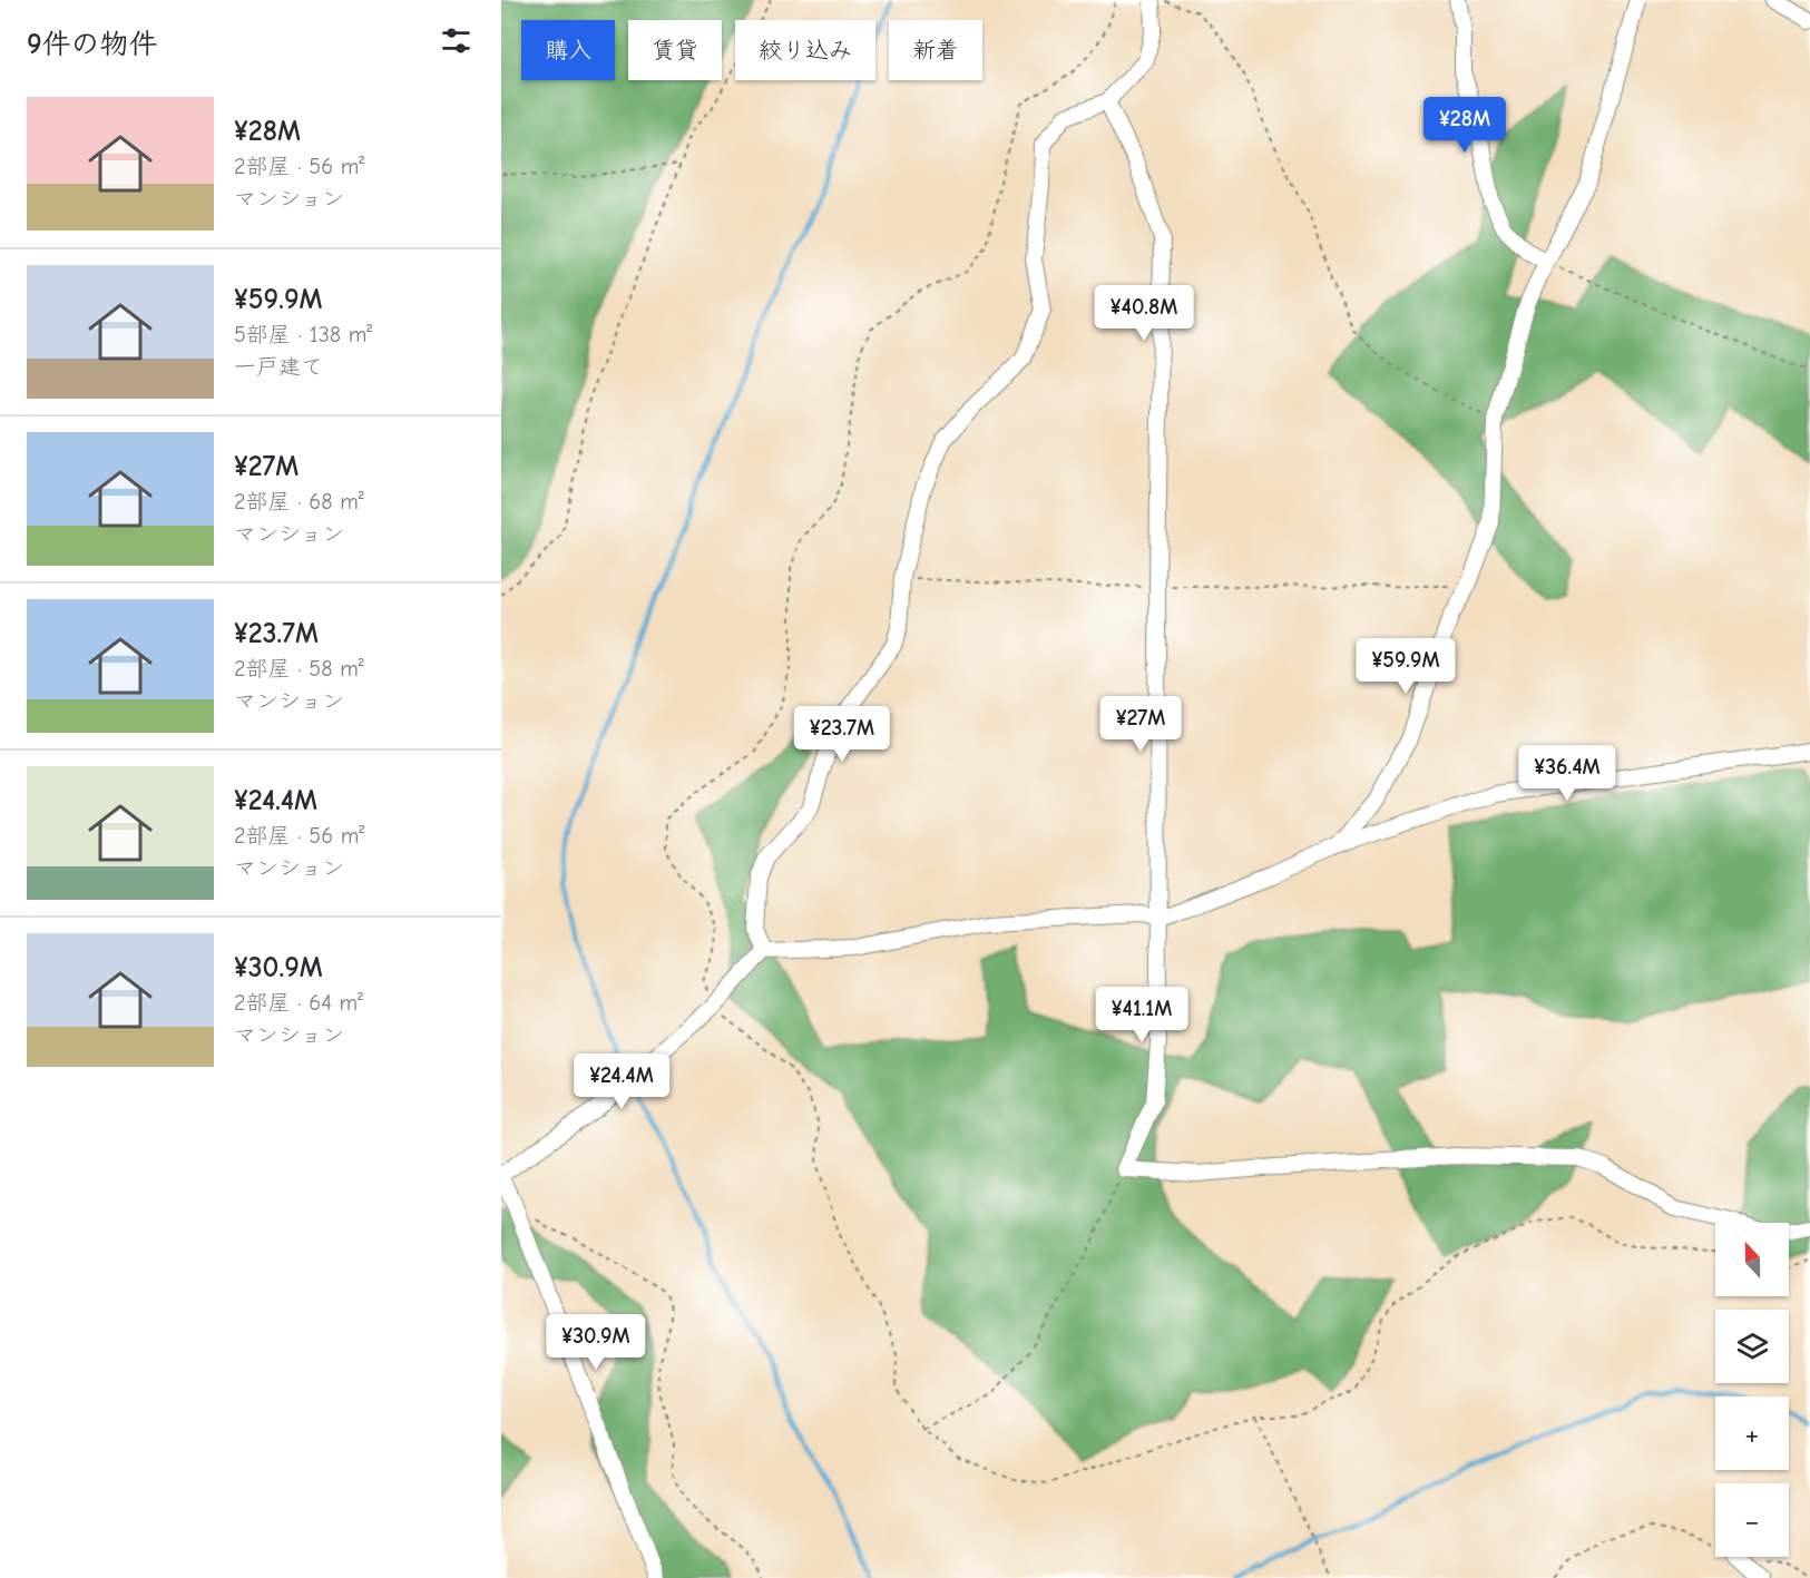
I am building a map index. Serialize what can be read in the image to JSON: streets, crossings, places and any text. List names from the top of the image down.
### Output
{
  "north": "top",
  "page": {
    "heading": "9件の物件",
    "chip": [
      "購入",
      "賃貸",
      "絞り込み",
      "新着"
    ],
    "list": [
      {
        "name": "¥28M",
        "note": "2部屋 · 56 m² · マンション"
      },
      {
        "name": "¥59.9M",
        "note": "5部屋 · 138 m² · 一戸建て"
      },
      {
        "name": "¥27M",
        "note": "2部屋 · 68 m² · マンション"
      },
      {
        "name": "¥23.7M",
        "note": "2部屋 · 58 m² · マンション"
      },
      {
        "name": "¥24.4M",
        "note": "2部屋 · 56 m² · マンション"
      },
      {
        "name": "¥30.9M",
        "note": "2部屋 · 64 m² · マンション"
      }
    ],
    "price": [
      "¥28M",
      "¥40.8M",
      "¥59.9M",
      "¥27M",
      "¥23.7M",
      "¥36.4M",
      "¥41.1M",
      "¥24.4M",
      "¥30.9M"
    ],
    "map_buttons": ["+", "−"]
  }
}
